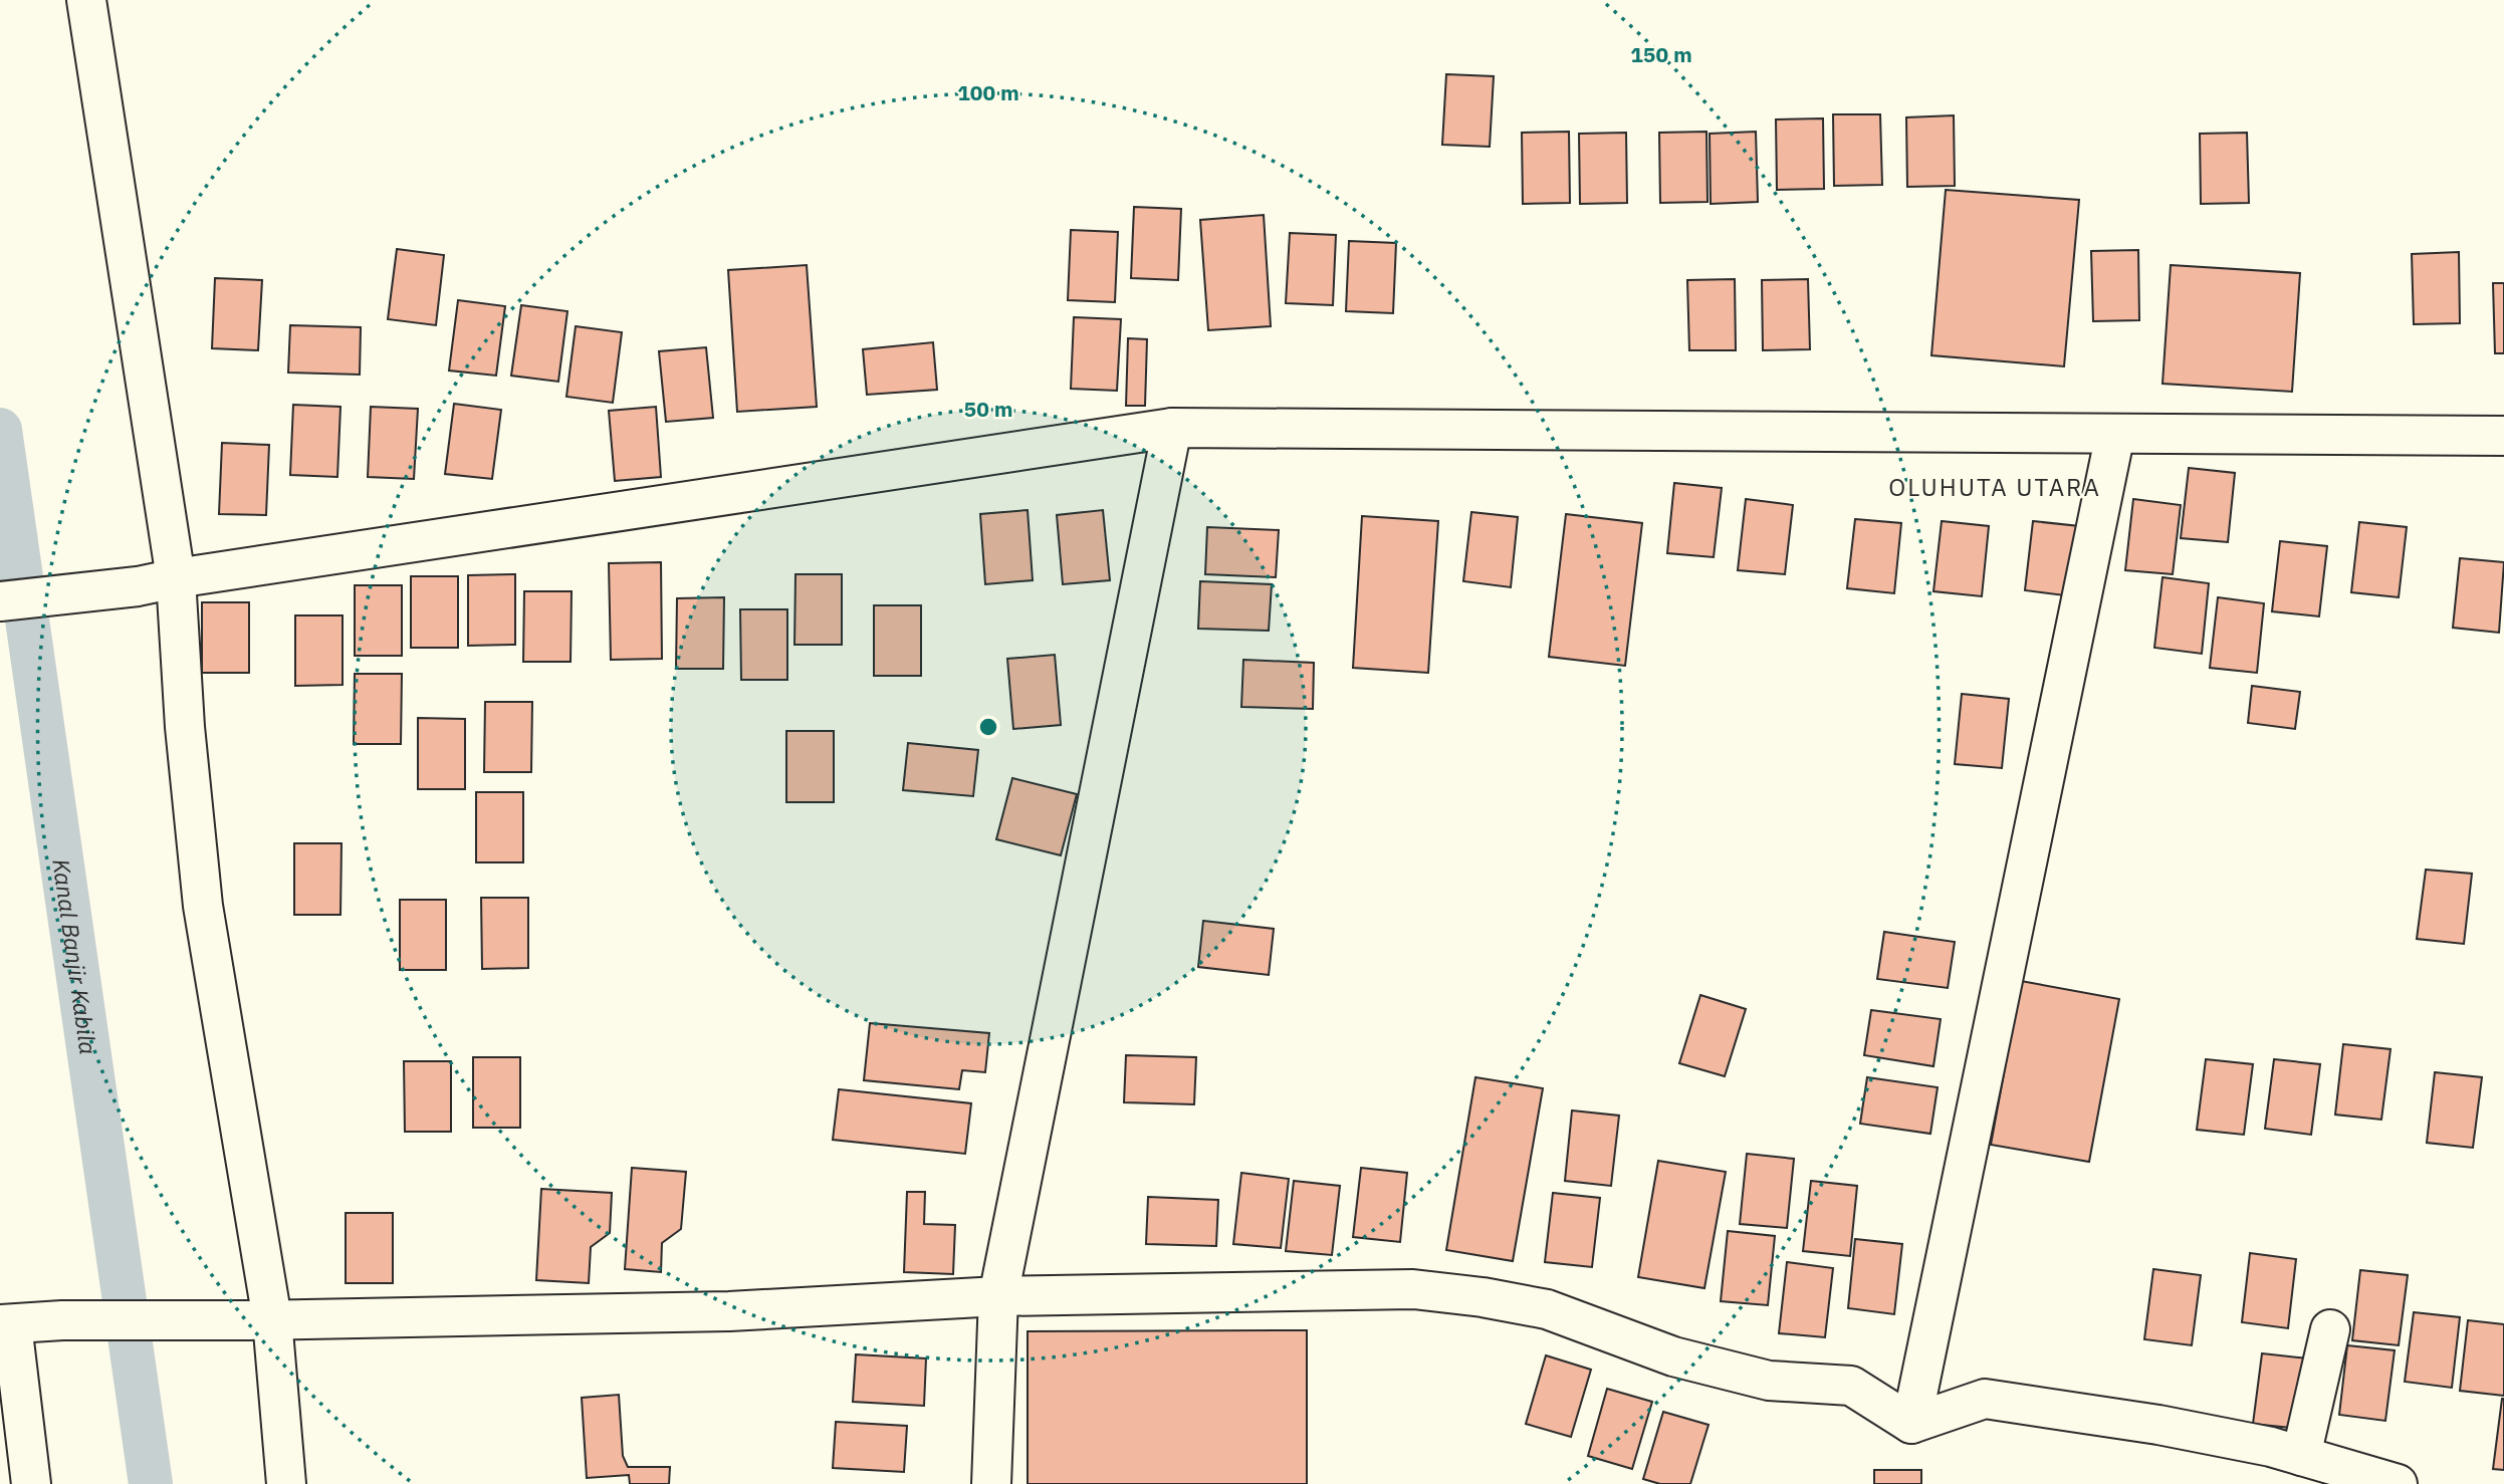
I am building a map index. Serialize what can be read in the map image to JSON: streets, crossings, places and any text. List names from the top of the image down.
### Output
{
  "districts": ["OLUHUTA UTARA"],
  "water": ["Kanal Banjir Kabila"],
  "rings": ["150 m", "100 m", "50 m"]
}
